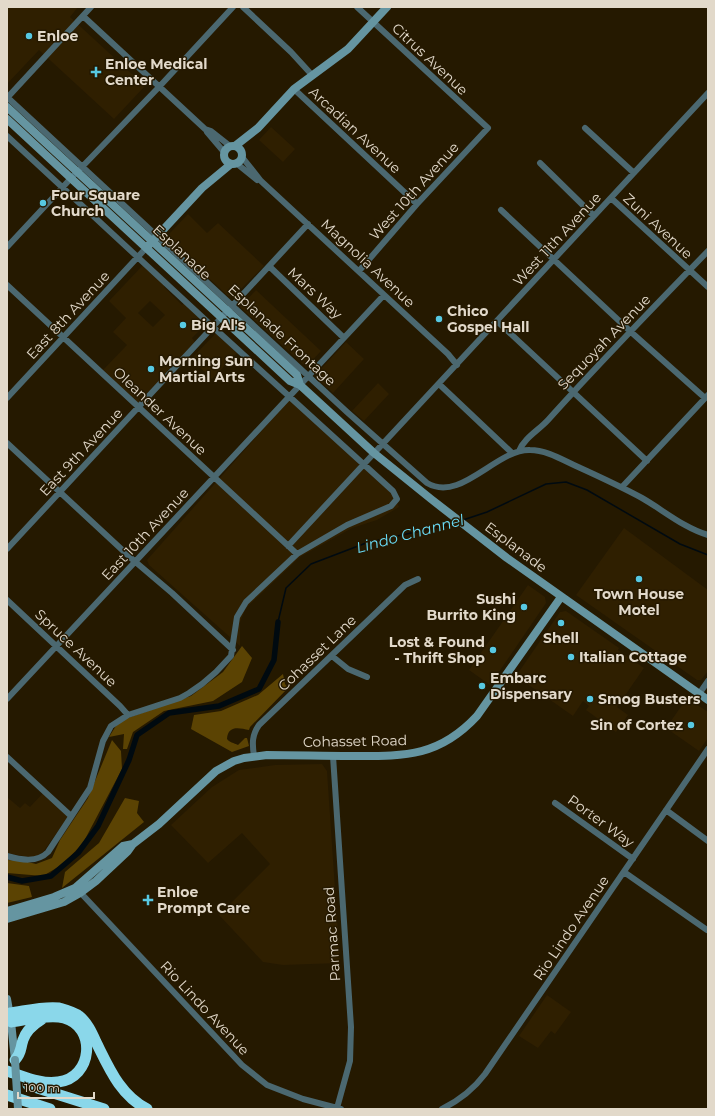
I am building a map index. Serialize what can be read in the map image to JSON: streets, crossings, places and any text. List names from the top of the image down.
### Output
{
  "streets": {
    "main road": ["Esplanade", "Cohasset Road"],
    "street": [
      "Citrus Avenue",
      "Arcadian Avenue",
      "West 10th Avenue",
      "Zuni Avenue",
      "West 11th Avenue",
      "Magnolia Avenue",
      "Mars Way",
      "East 8th Avenue",
      "Esplanade Frontage",
      "Sequoyah Avenue",
      "Oleander Avenue",
      "East 9th Avenue",
      "East 10th Avenue",
      "Spruce Avenue",
      "Cohasset Lane",
      "Porter Way",
      "Rio Lindo Avenue",
      "Parmac Road"
    ]
  },
  "crossings": [
    ["Citrus Avenue", "West 10th Avenue"],
    ["Arcadian Avenue", "West 10th Avenue"],
    ["West 10th Avenue", "Magnolia Avenue"],
    ["Zuni Avenue", "West 11th Avenue"],
    ["Zuni Avenue", "Sequoyah Avenue"],
    ["West 11th Avenue", "Esplanade"],
    ["West 11th Avenue", "Magnolia Avenue"],
    ["West 11th Avenue", "Esplanade Frontage"],
    ["West 11th Avenue", "Oleander Avenue"],
    ["Esplanade", "East 8th Avenue"],
    ["Esplanade", "Esplanade Frontage"],
    ["Esplanade", "East 9th Avenue"],
    ["Esplanade", "East 10th Avenue"],
    ["Esplanade", "Cohasset Road"],
    ["Magnolia Avenue", "East 9th Avenue"],
    ["Mars Way", "East 9th Avenue"],
    ["East 8th Avenue", "Oleander Avenue"],
    ["Esplanade Frontage", "Sequoyah Avenue"],
    ["Esplanade Frontage", "East 9th Avenue"],
    ["Oleander Avenue", "East 9th Avenue"],
    ["Oleander Avenue", "East 10th Avenue"],
    ["East 10th Avenue", "Spruce Avenue"],
    ["Cohasset Lane", "Cohasset Road"],
    ["Cohasset Road", "Rio Lindo Avenue"],
    ["Cohasset Road", "Parmac Road"],
    ["Porter Way", "Rio Lindo Avenue"],
    ["Rio Lindo Avenue", "Parmac Road"]
  ],
  "water": ["Lindo Channel"],
  "places": {
    "other": [
      "Enloe",
      "Four Square Church",
      "Chico Gospel Hall",
      "Big Al's",
      "Morning Sun Martial Arts",
      "Town House Motel",
      "Sushi Burrito King",
      "Shell",
      "Lost & Found - Thrift Shop",
      "Italian Cottage",
      "Embarc Dispensary",
      "Smog Busters",
      "Sin of Cortez"
    ],
    "health": ["Enloe Medical Center", "Enloe Prompt Care"]
  },
  "scale_bar": "100 m"
}
